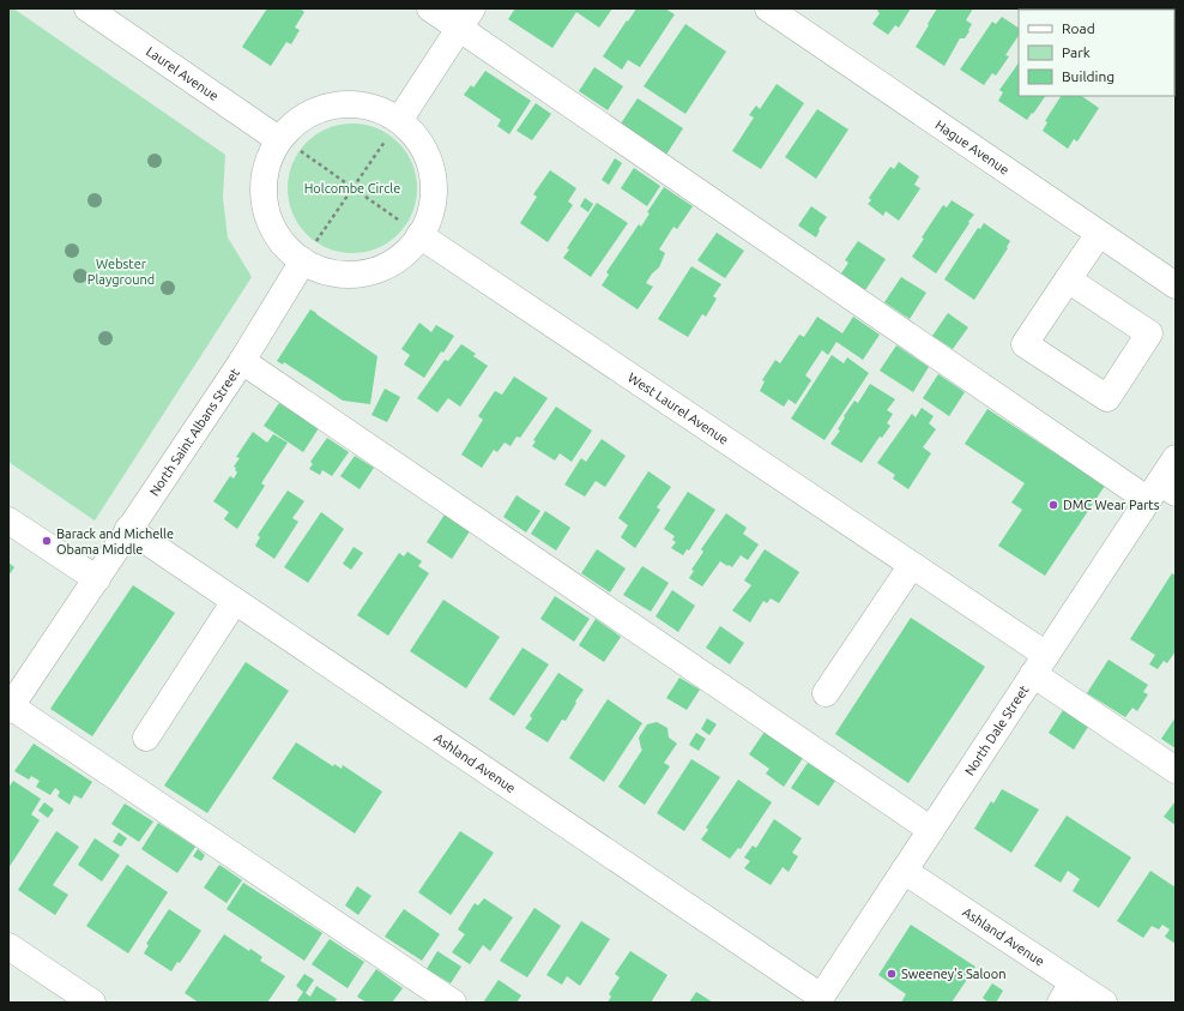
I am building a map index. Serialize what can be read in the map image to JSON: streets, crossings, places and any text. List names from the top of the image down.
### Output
{
  "streets": {
    "street": [
      "Laurel Avenue",
      "Hague Avenue",
      "West Laurel Avenue",
      "North Saint Albans Street",
      "North Dale Street",
      "Ashland Avenue"
    ]
  },
  "crossings": [
    ["West Laurel Avenue", "North Dale Street"],
    ["North Saint Albans Street", "Ashland Avenue"],
    ["North Dale Street", "Ashland Avenue"]
  ],
  "parks": ["Holcombe Circle", "Webster Playground"],
  "places": ["DMC Wear Parts", "Barack and Michelle Obama Middle", "Sweeney's Saloon"],
  "legend": ["Road", "Park", "Building"]
}
